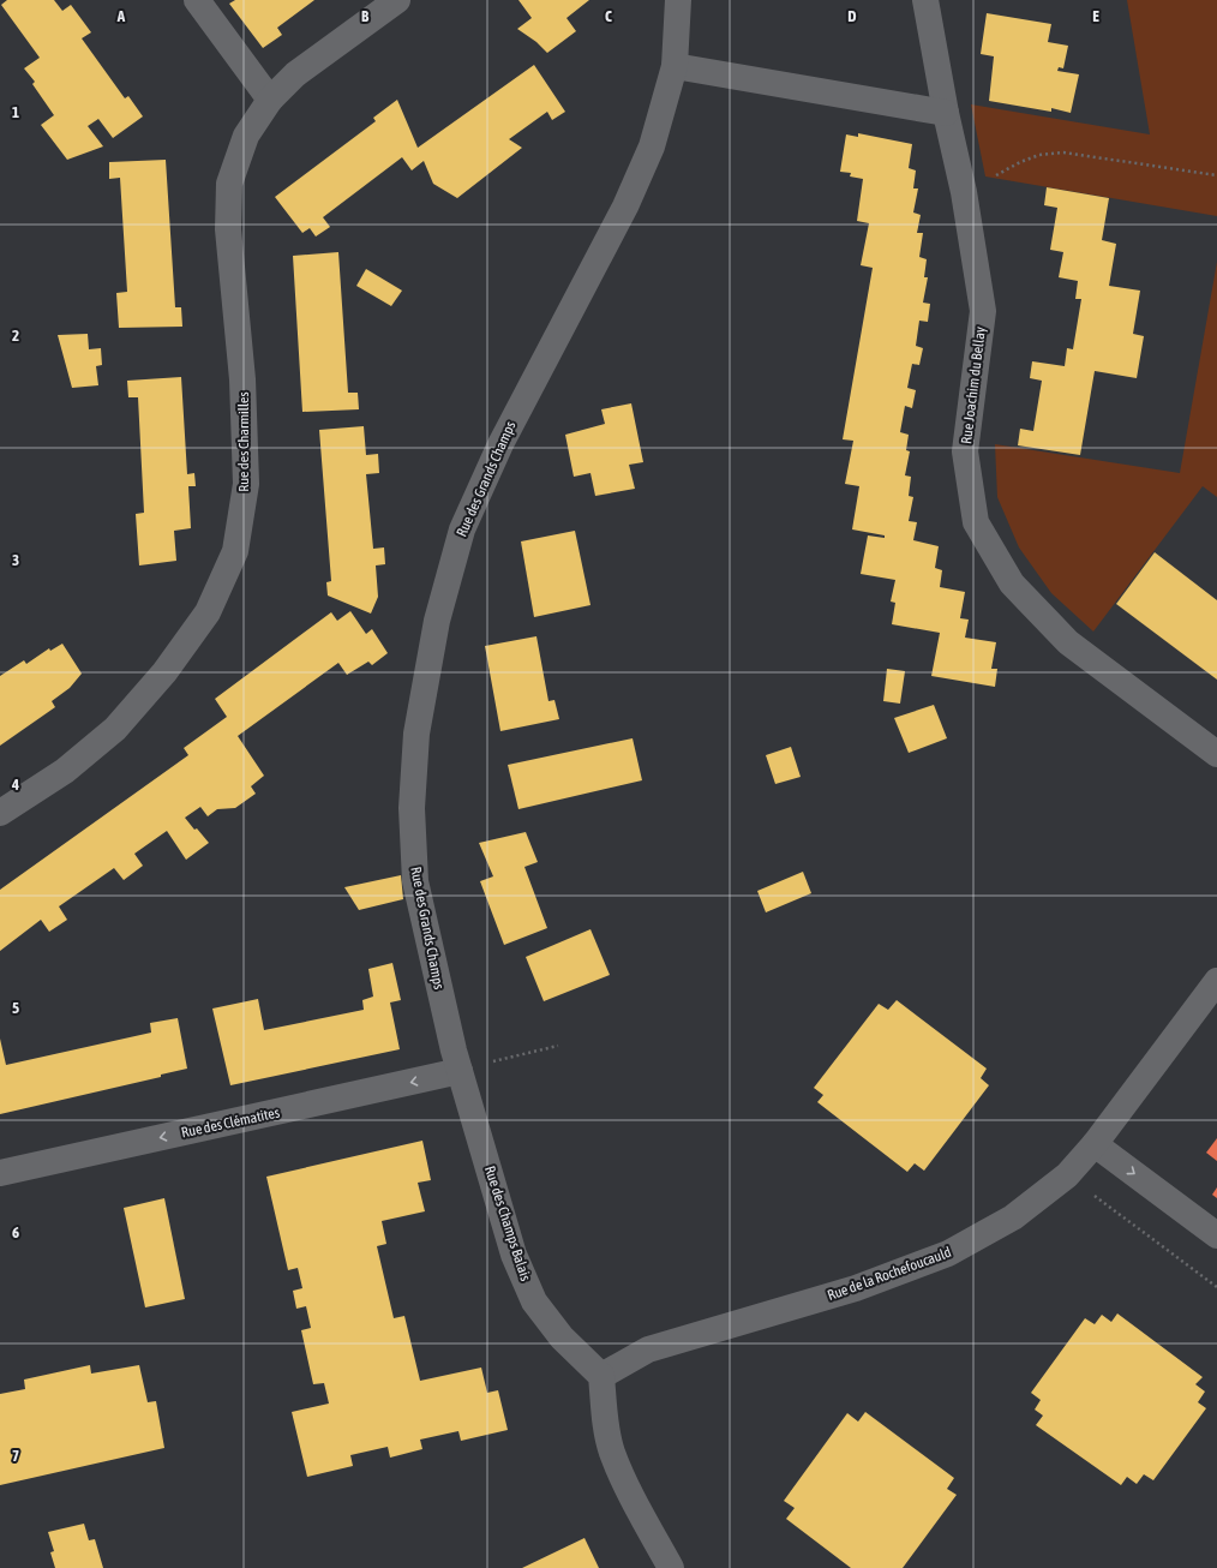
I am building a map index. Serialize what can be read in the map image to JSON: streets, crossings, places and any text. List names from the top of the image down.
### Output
{
  "streets": {
    "street": [
      "Rue Joachim du Bellay",
      "Rue des Charmilles",
      "Rue des Grands Champs",
      "Rue des Clématites",
      "Rue des Champs Balais",
      "Rue de la Rochefoucauld"
    ]
  },
  "crossings": [
    ["Rue des Grands Champs", "Rue des Clématites"],
    ["Rue des Grands Champs", "Rue des Champs Balais"],
    ["Rue des Clématites", "Rue des Champs Balais"],
    ["Rue des Champs Balais", "Rue de la Rochefoucauld"]
  ],
  "one_way": ["Rue des Clématites"],
  "grid": {
    "columns": [
      "A",
      "B",
      "C",
      "D",
      "E"
    ],
    "rows": [
      "1",
      "2",
      "3",
      "4",
      "5",
      "6",
      "7"
    ]
  }
}
